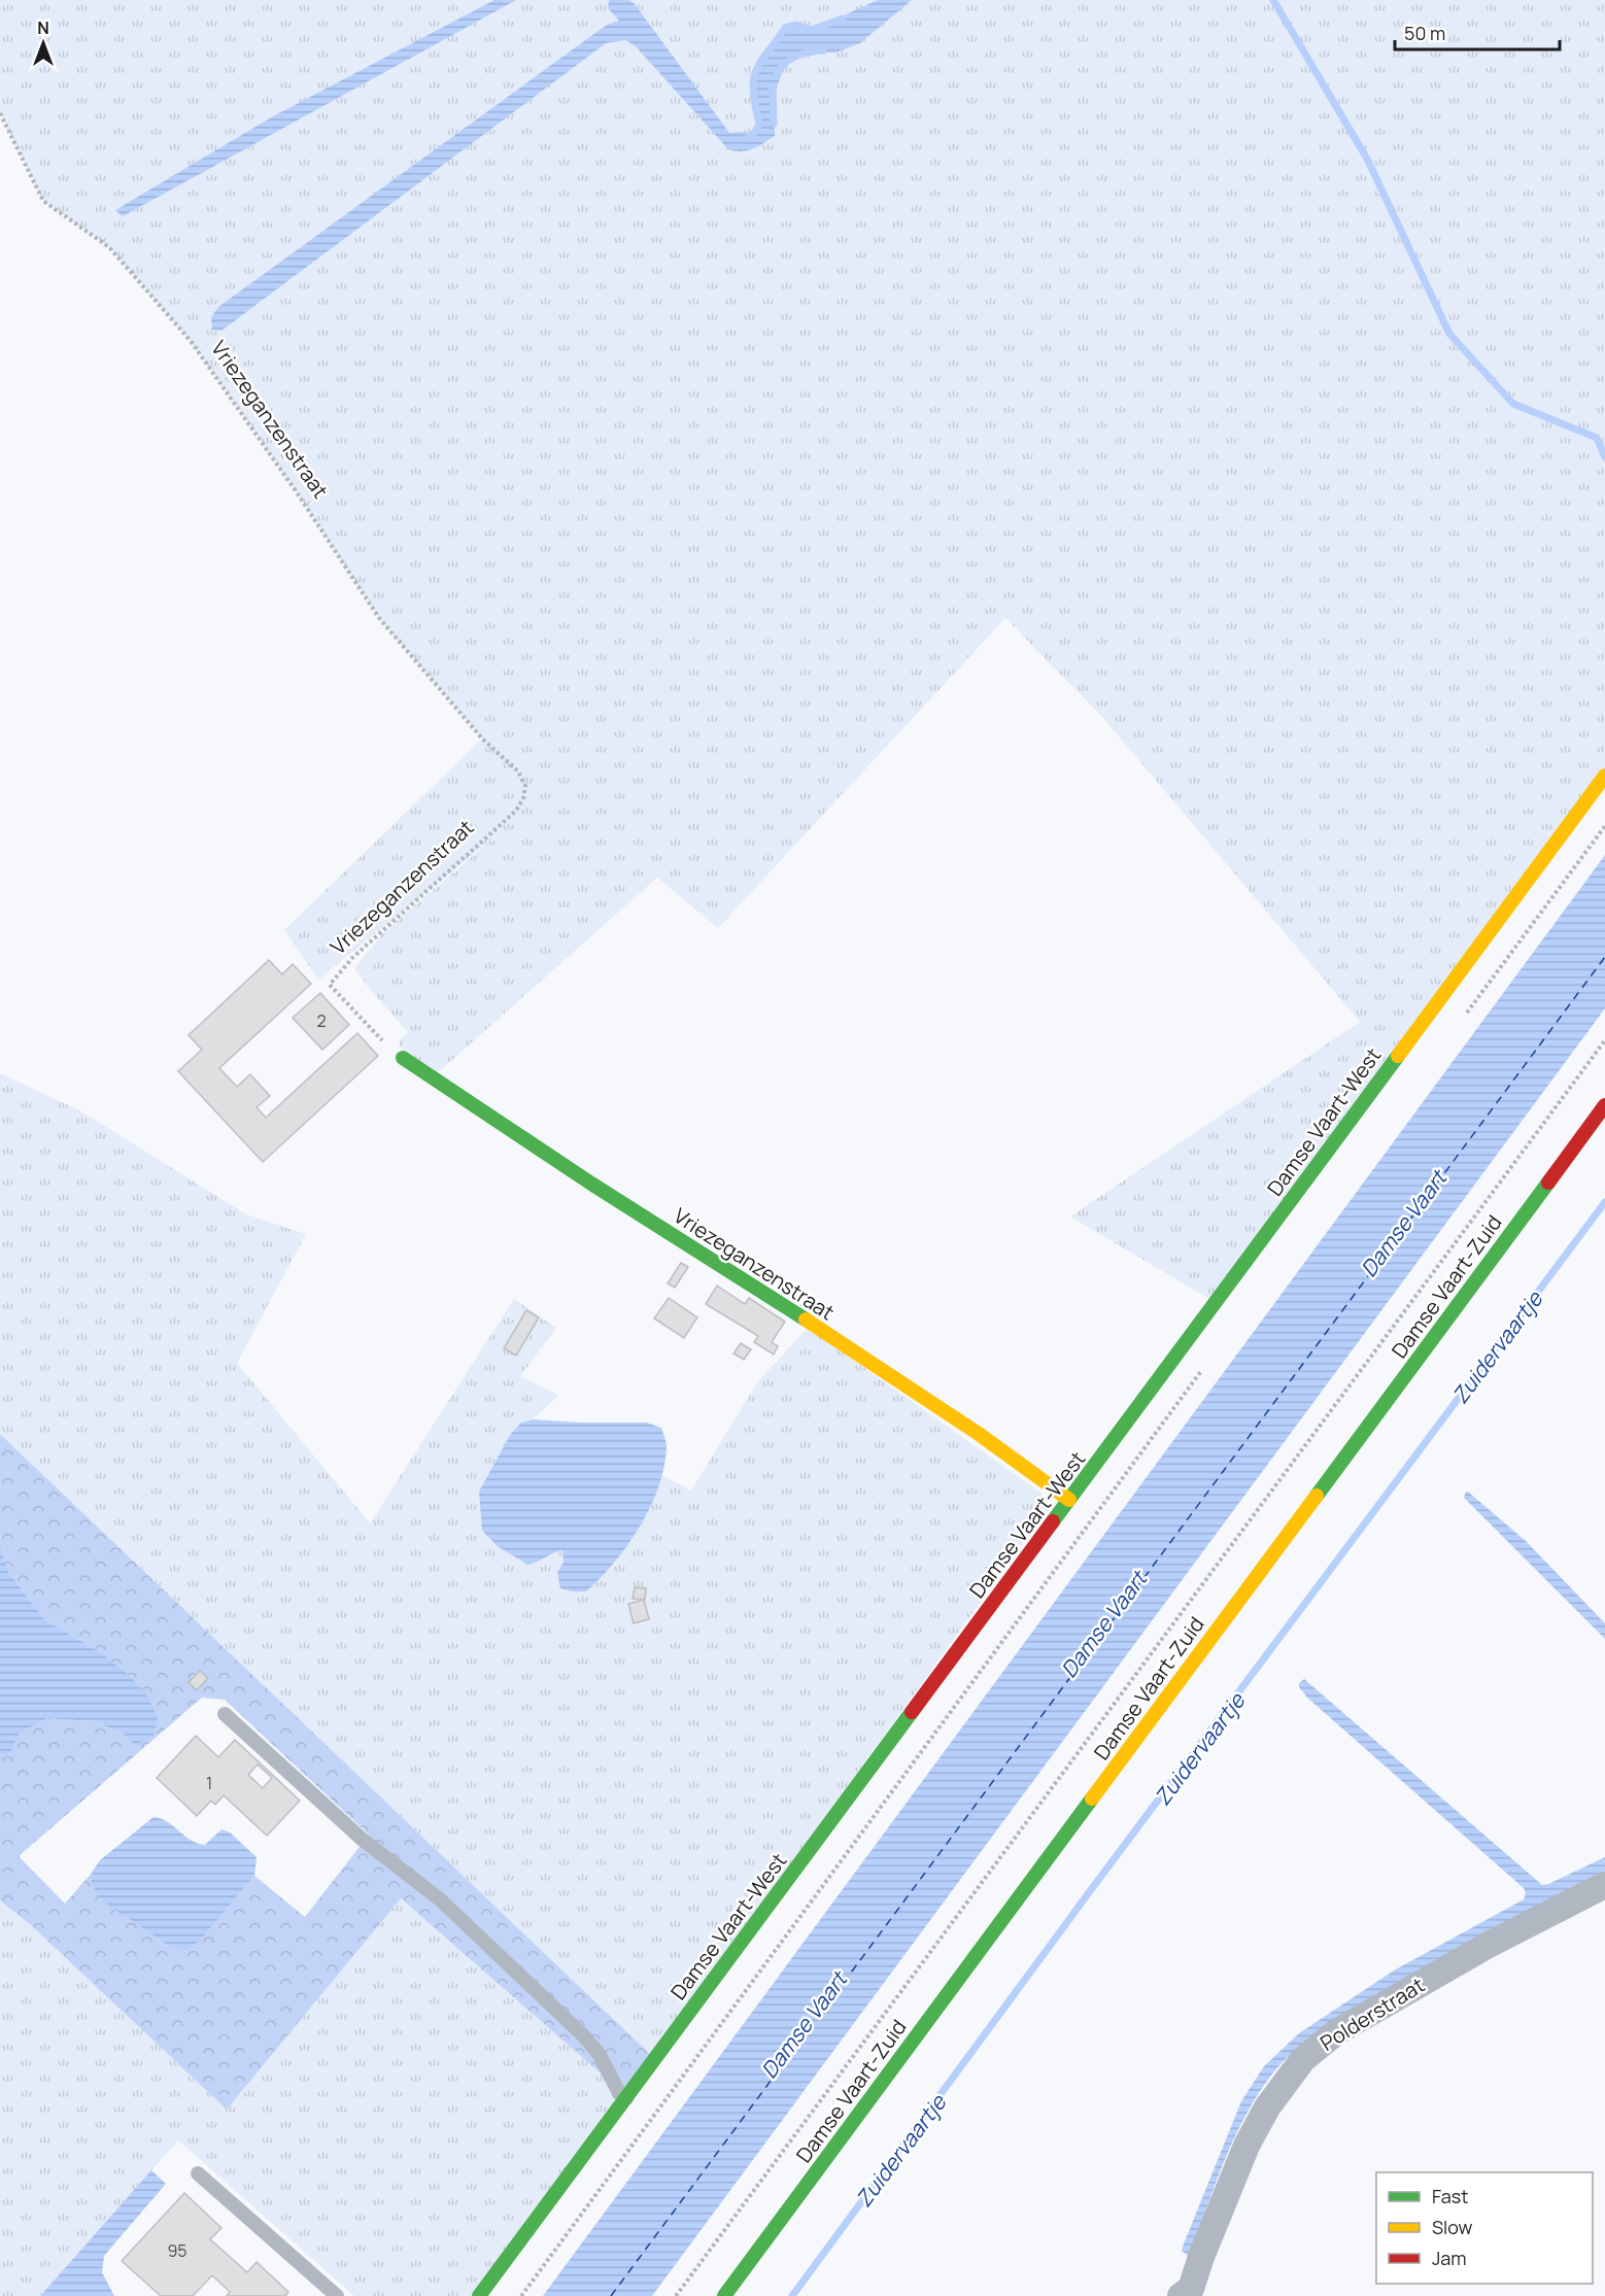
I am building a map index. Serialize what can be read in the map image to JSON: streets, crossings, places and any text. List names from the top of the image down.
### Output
{
  "streets": {
    "street": [
      "Vriezeganzenstraat",
      "Damse Vaart-West",
      "Damse Vaart-Zuid",
      "Polderstraat"
    ]
  },
  "crossings": [
    ["Vriezeganzenstraat", "Damse Vaart-West"]
  ],
  "water": ["Damse Vaart", "Zuidervaartje"],
  "house_numbers": ["2", "1", "95"],
  "legend": ["Fast", "Slow", "Jam"],
  "scale_bar": "50 m",
  "north": "top"
}
